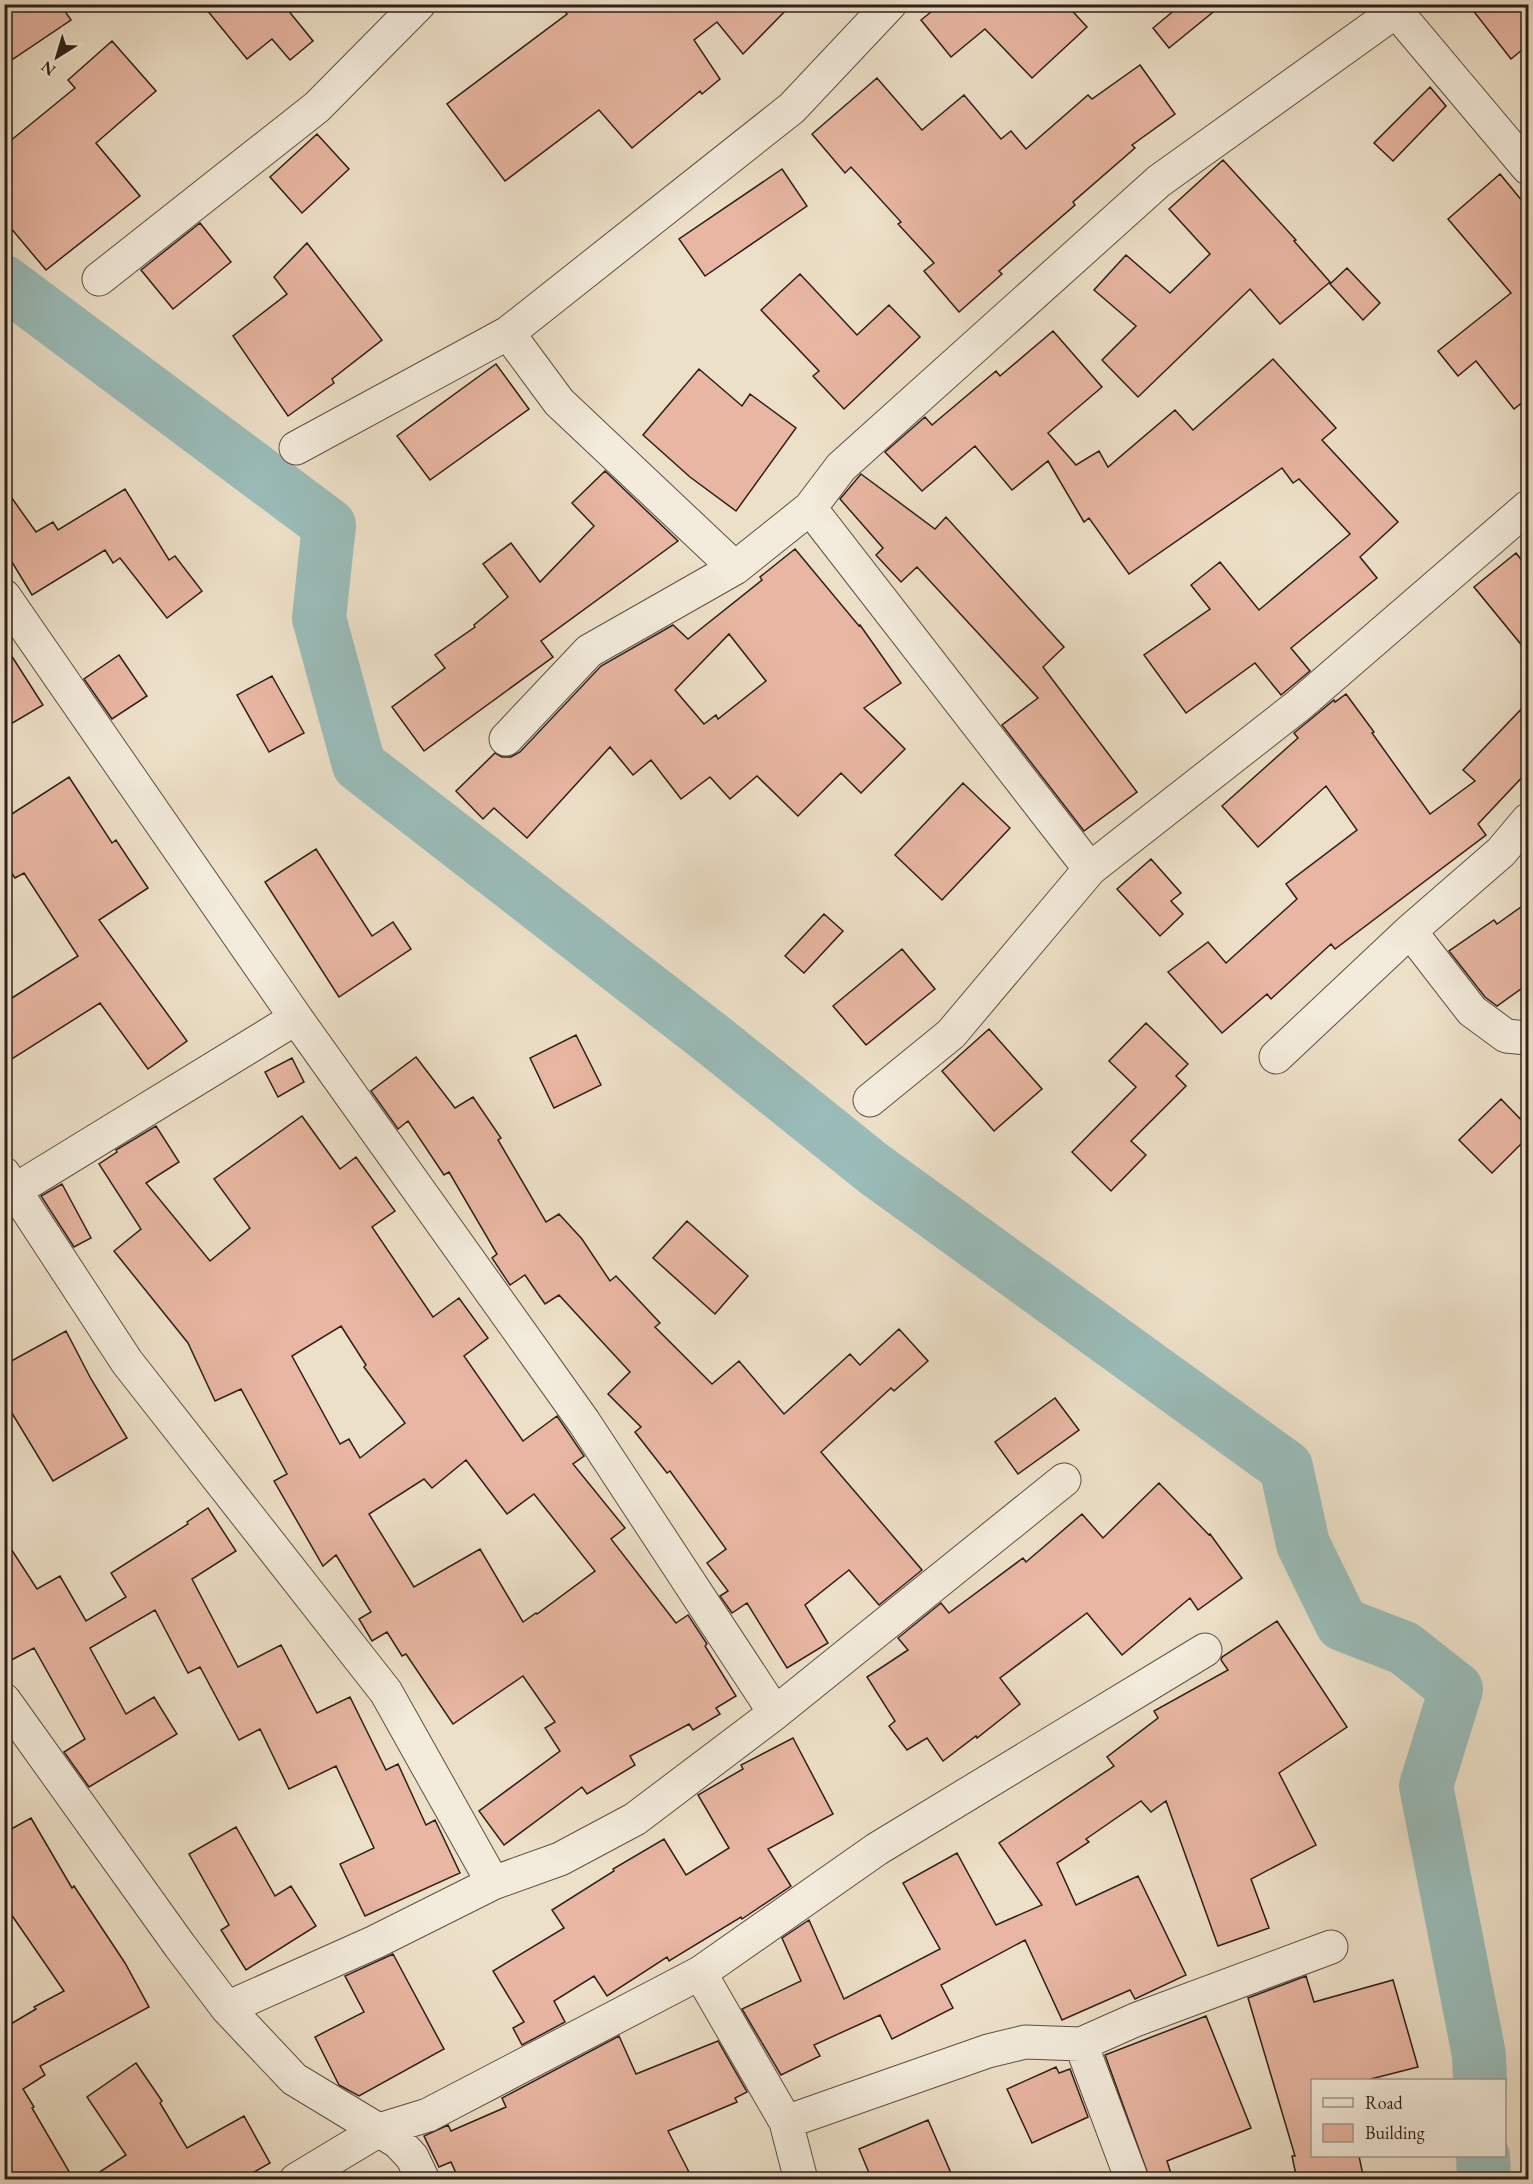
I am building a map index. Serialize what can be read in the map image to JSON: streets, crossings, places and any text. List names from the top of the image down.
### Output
{
  "legend": ["Road", "Building"],
  "north": "bottom left"
}
